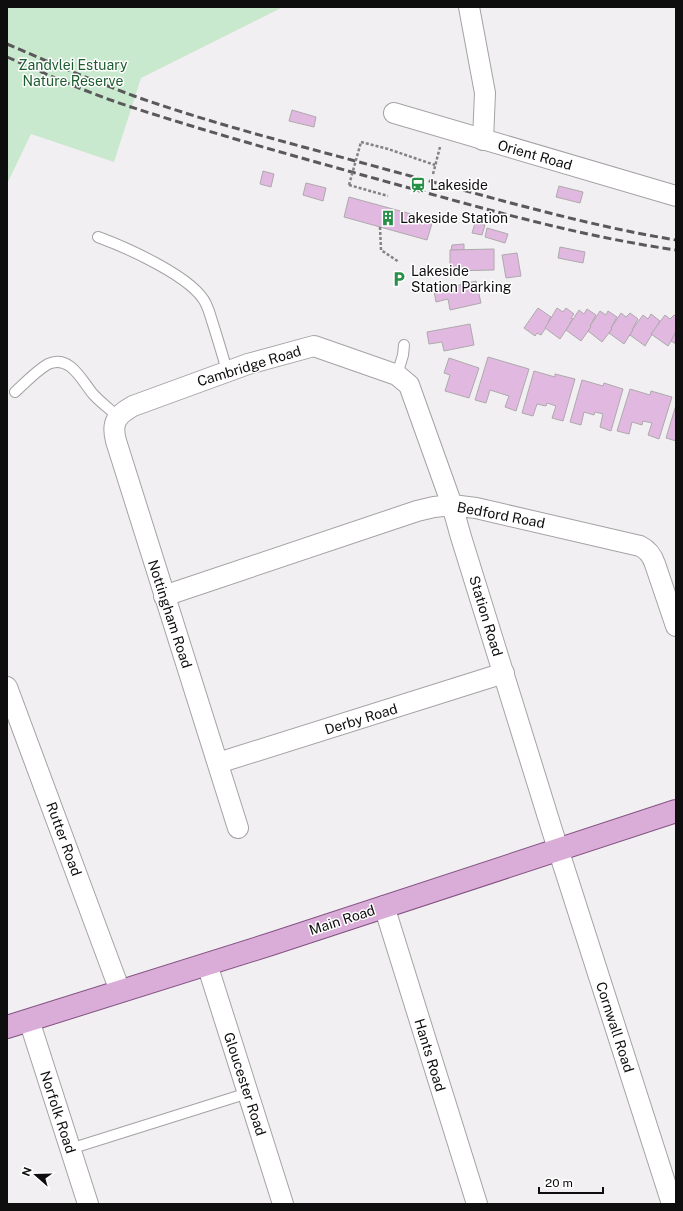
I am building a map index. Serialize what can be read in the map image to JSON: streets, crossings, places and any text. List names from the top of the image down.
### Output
{
  "streets": {
    "main road": ["Main Road"],
    "street": [
      "Orient Road",
      "Cambridge Road",
      "Bedford Road",
      "Nottingham Road",
      "Station Road",
      "Derby Road",
      "Rutter Road",
      "Cornwall Road",
      "Hants Road",
      "Gloucester Road",
      "Norfolk Road"
    ]
  },
  "crossings": [
    ["Cambridge Road", "Nottingham Road"],
    ["Cambridge Road", "Station Road"],
    ["Bedford Road", "Nottingham Road"],
    ["Bedford Road", "Station Road"],
    ["Nottingham Road", "Derby Road"],
    ["Station Road", "Derby Road"],
    ["Station Road", "Main Road"],
    ["Station Road", "Cornwall Road"],
    ["Rutter Road", "Main Road"],
    ["Main Road", "Cornwall Road"],
    ["Main Road", "Hants Road"],
    ["Main Road", "Gloucester Road"],
    ["Main Road", "Norfolk Road"]
  ],
  "parks": ["Zandvlei Estuary Nature Reserve"],
  "places": {
    "station": ["Lakeside"],
    "building": ["Lakeside Station"],
    "parking": ["Lakeside Station Parking"]
  },
  "scale_bar": "20 m",
  "north": "left"
}
